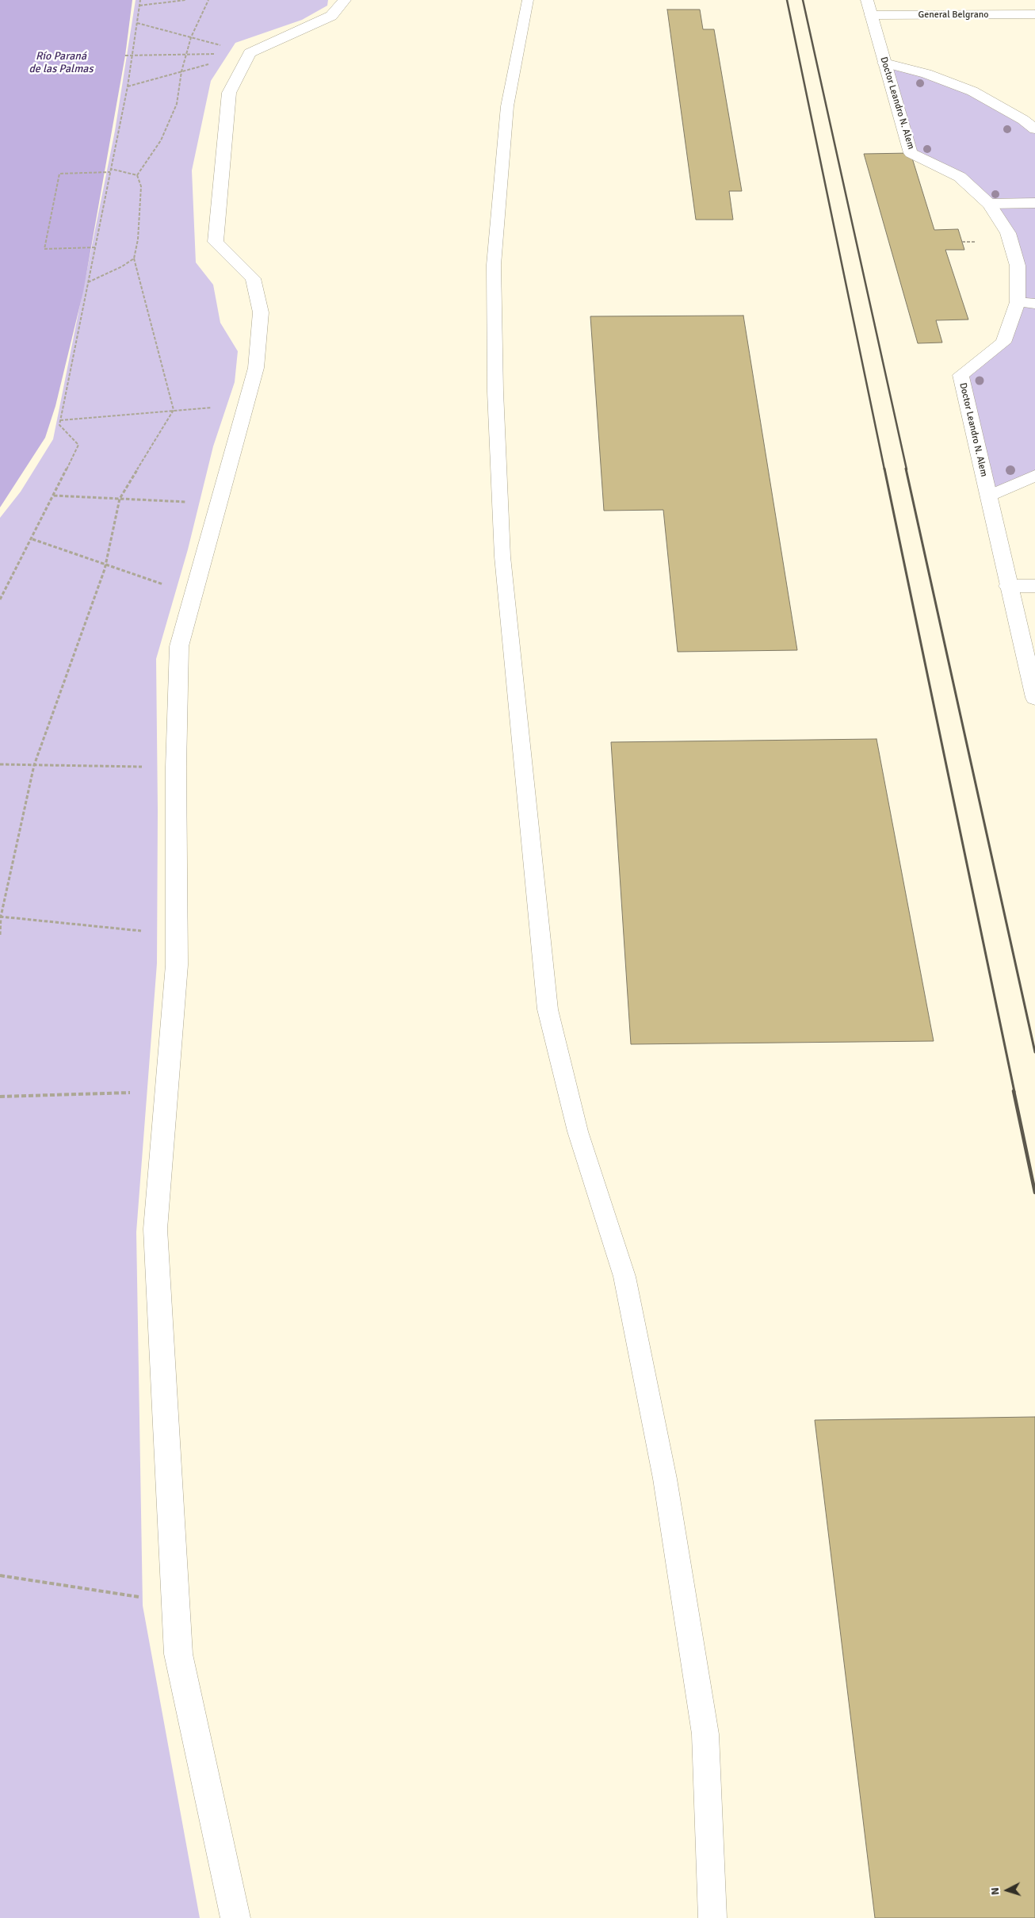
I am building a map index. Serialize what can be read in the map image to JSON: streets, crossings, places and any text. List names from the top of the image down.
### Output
{
  "streets": {
    "street": ["General Belgrano", "Doctor Leandro N. Alem"]
  },
  "crossings": [
    ["General Belgrano", "Doctor Leandro N. Alem"]
  ],
  "water": ["Río Paraná de las Palmas"],
  "north": "left"
}
